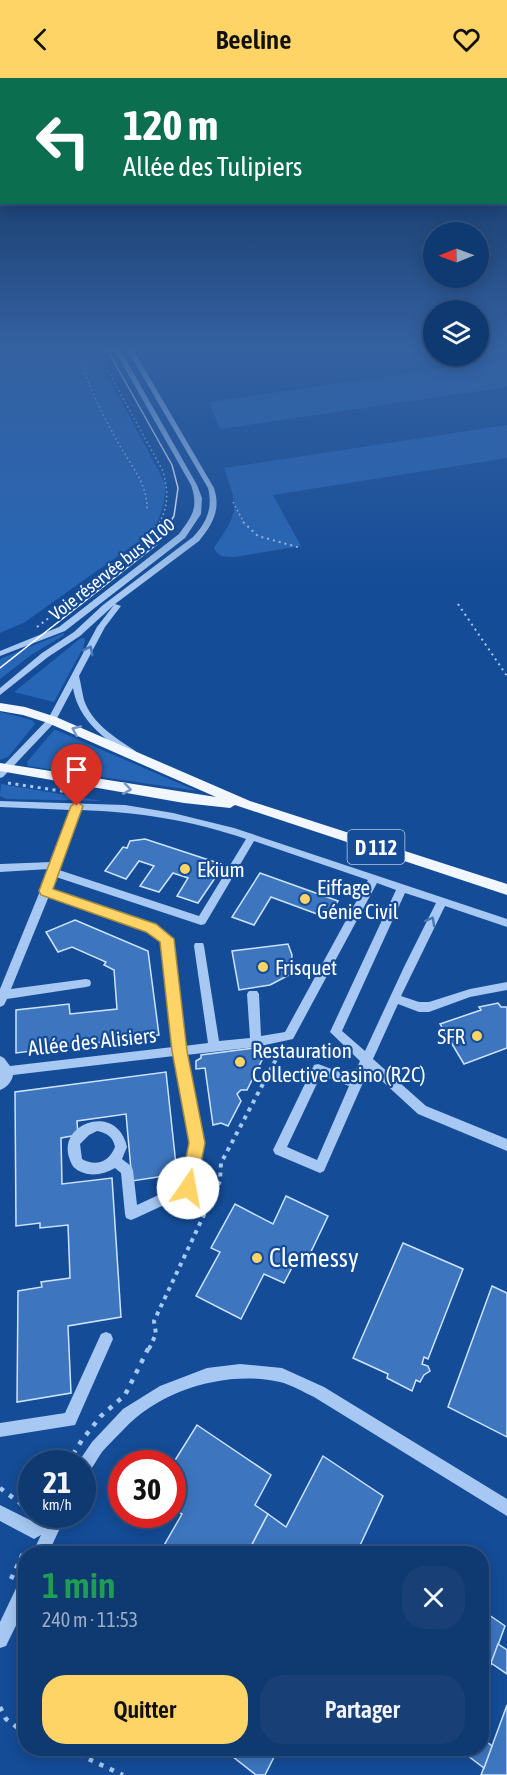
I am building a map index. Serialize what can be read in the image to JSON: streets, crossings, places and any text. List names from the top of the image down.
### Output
{
  "streets": {
    "main road": ["D 112"],
    "street": ["Voie réservée bus N100", "Allée des Alisiers"]
  },
  "places": [
    "Ekium",
    "Eiffage Génie Civil",
    "Frisquet",
    "SFR",
    "Restauration Collective Casino (R2C)",
    "Clemessy"
  ],
  "north": "left",
  "page": {
    "header": "Beeline",
    "turn": ["120 m", "Allée des Tulipiers"],
    "speed": "21 km/h",
    "limit": "30",
    "heading": ["1 min", "240 m · 11:53"],
    "buttons": ["Quitter", "Partager"]
  }
}
